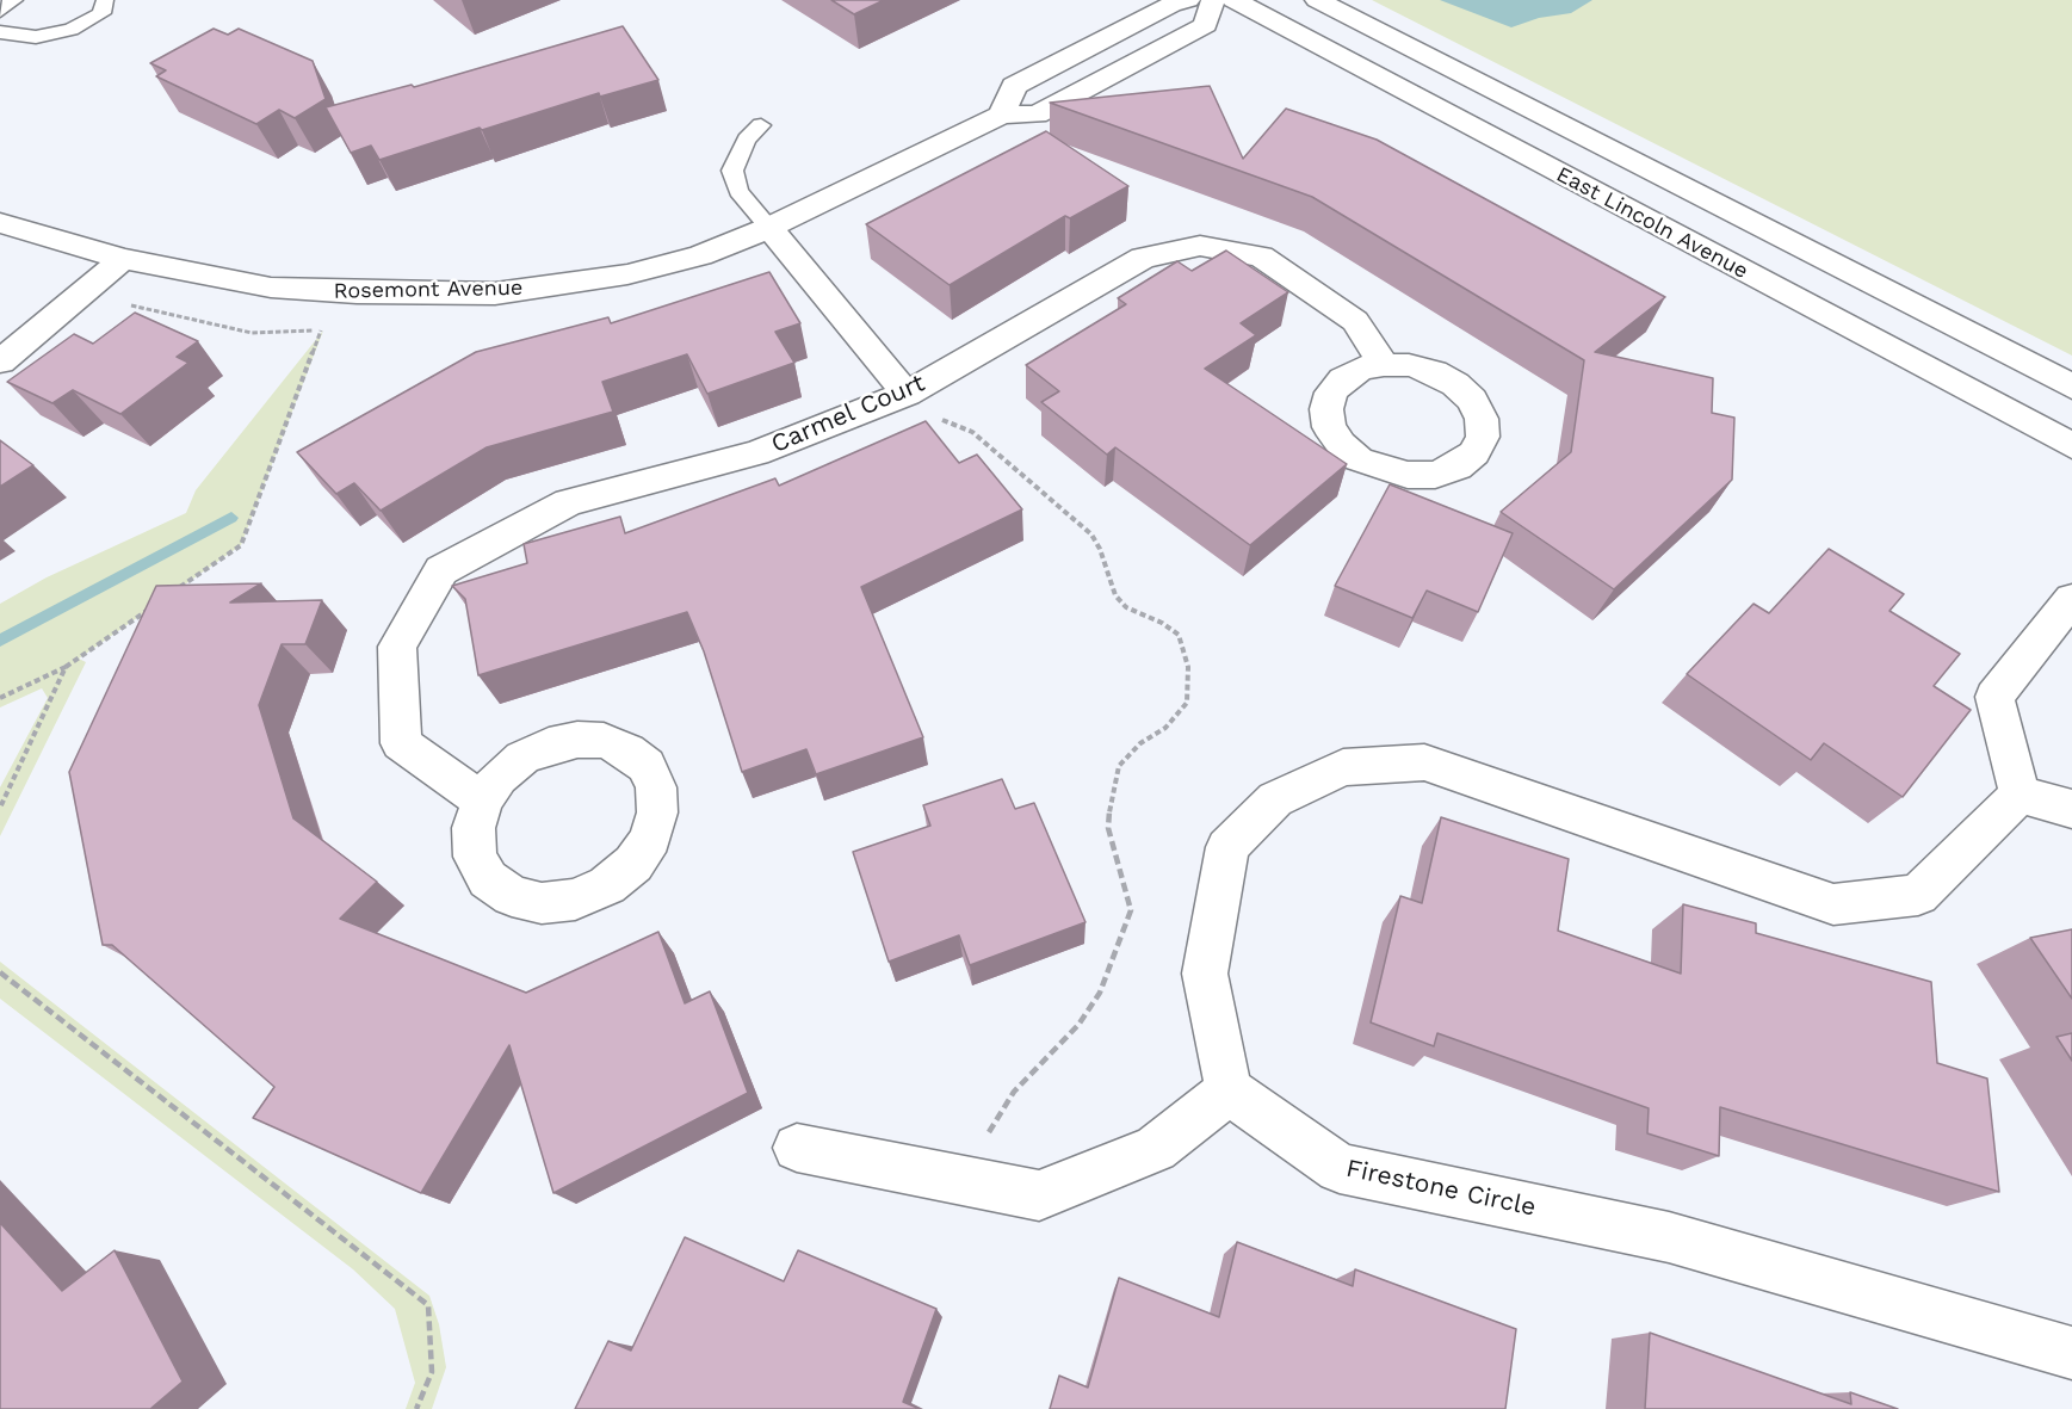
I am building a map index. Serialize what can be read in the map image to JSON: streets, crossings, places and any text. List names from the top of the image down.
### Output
{
  "streets": {
    "street": [
      "East Lincoln Avenue",
      "Rosemont Avenue",
      "Carmel Court",
      "Firestone Circle"
    ]
  }
}
